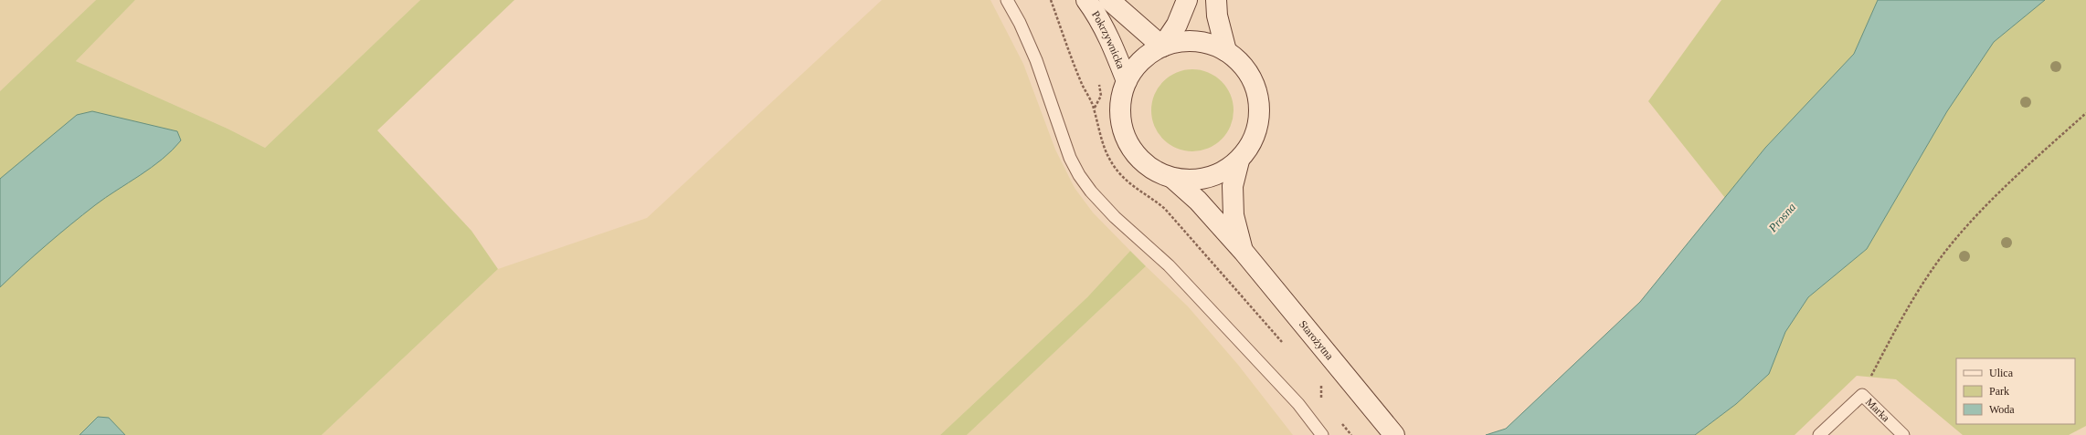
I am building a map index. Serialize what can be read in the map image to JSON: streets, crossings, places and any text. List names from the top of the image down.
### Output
{
  "streets": {
    "street": ["Pokrzywnicka", "Starożytna"],
    "lane": ["Marka"]
  },
  "water": ["Prosna"],
  "legend": ["Ulica", "Park", "Woda"]
}
